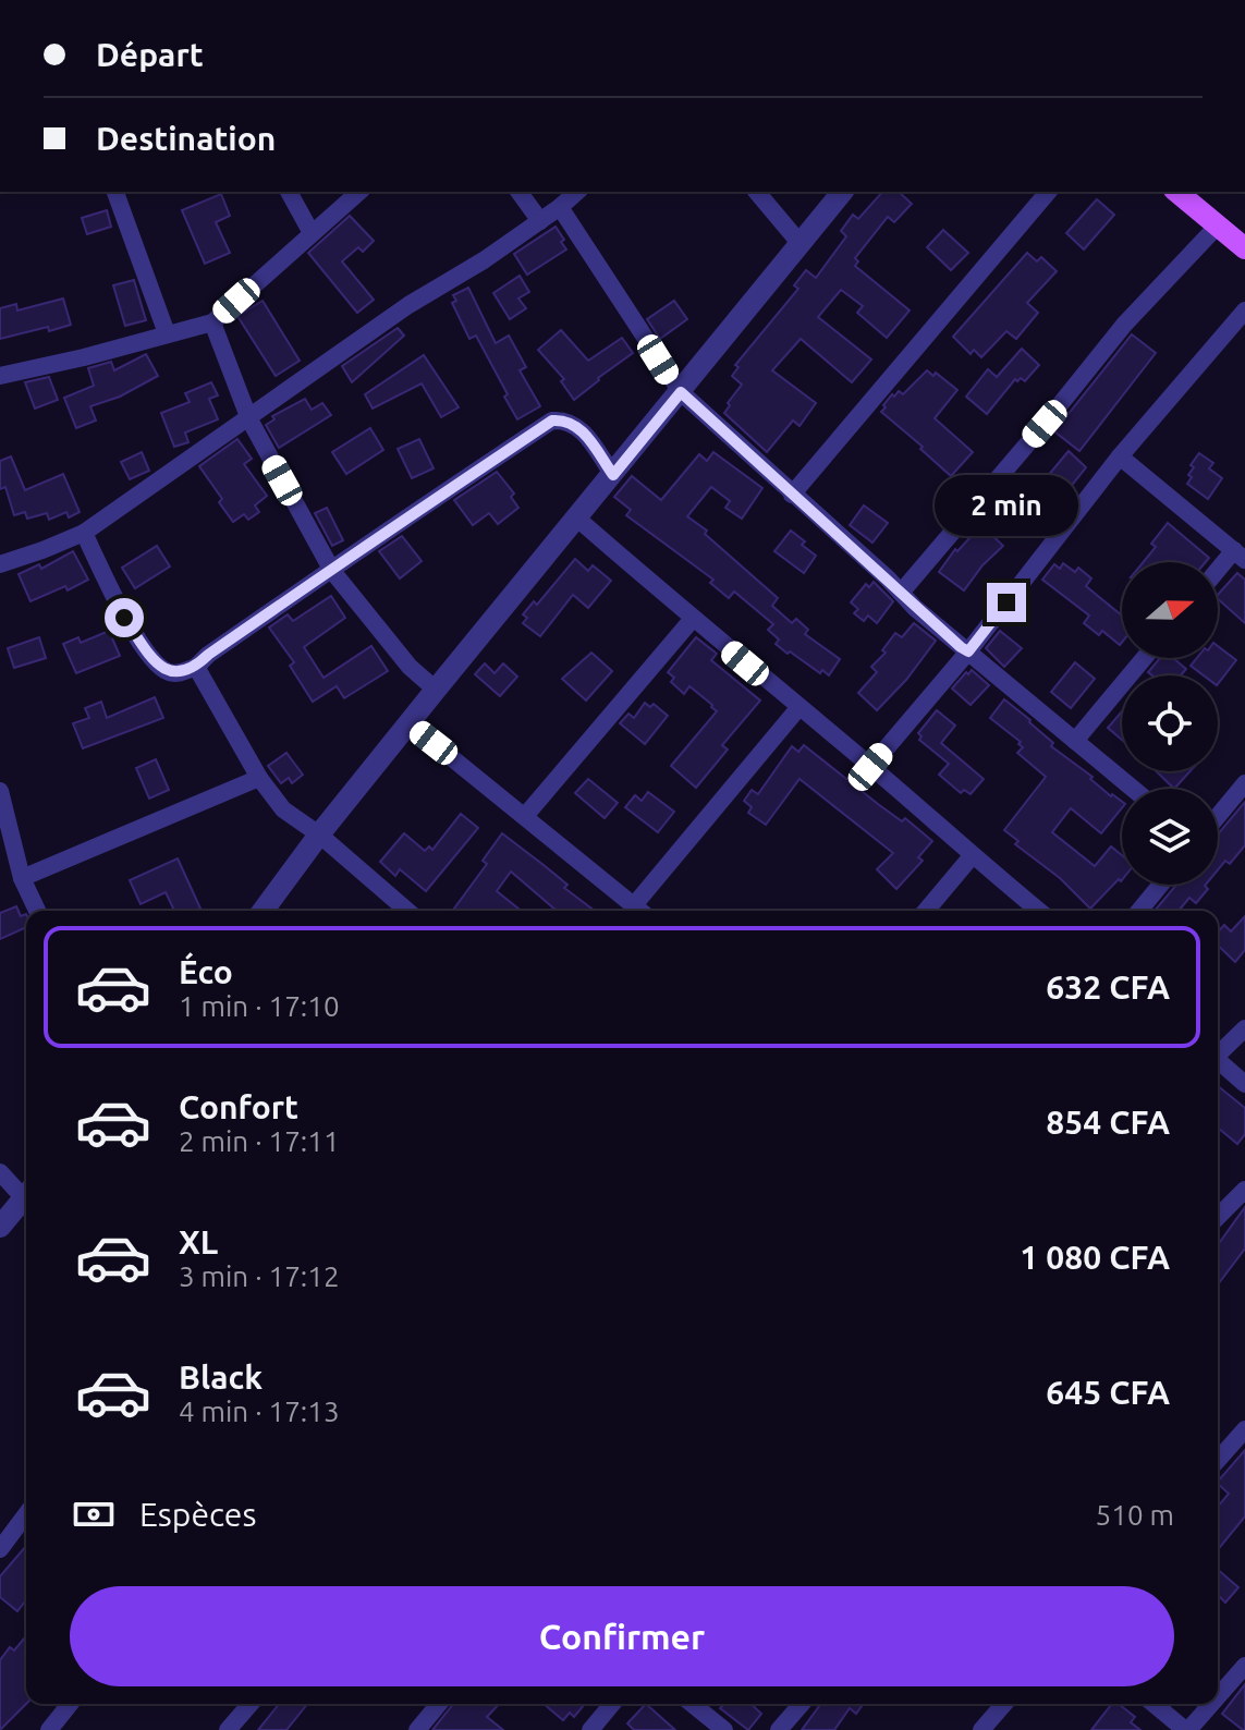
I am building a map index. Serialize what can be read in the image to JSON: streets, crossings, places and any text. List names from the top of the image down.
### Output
{
  "north": "right",
  "page": {
    "banner": ["Départ", "Destination"],
    "bubble": "2 min",
    "list": [
      {
        "name": "Éco",
        "note": "1 min · 17:10",
        "value": "632 CFA"
      },
      {
        "name": "Confort",
        "note": "2 min · 17:11",
        "value": "854 CFA"
      },
      {
        "name": "XL",
        "note": "3 min · 17:12",
        "value": "1 080 CFA"
      },
      {
        "name": "Black",
        "note": "4 min · 17:13",
        "value": "645 CFA"
      }
    ],
    "pay": ["Espèces", "510 m"],
    "buttons": "Confirmer"
  }
}
